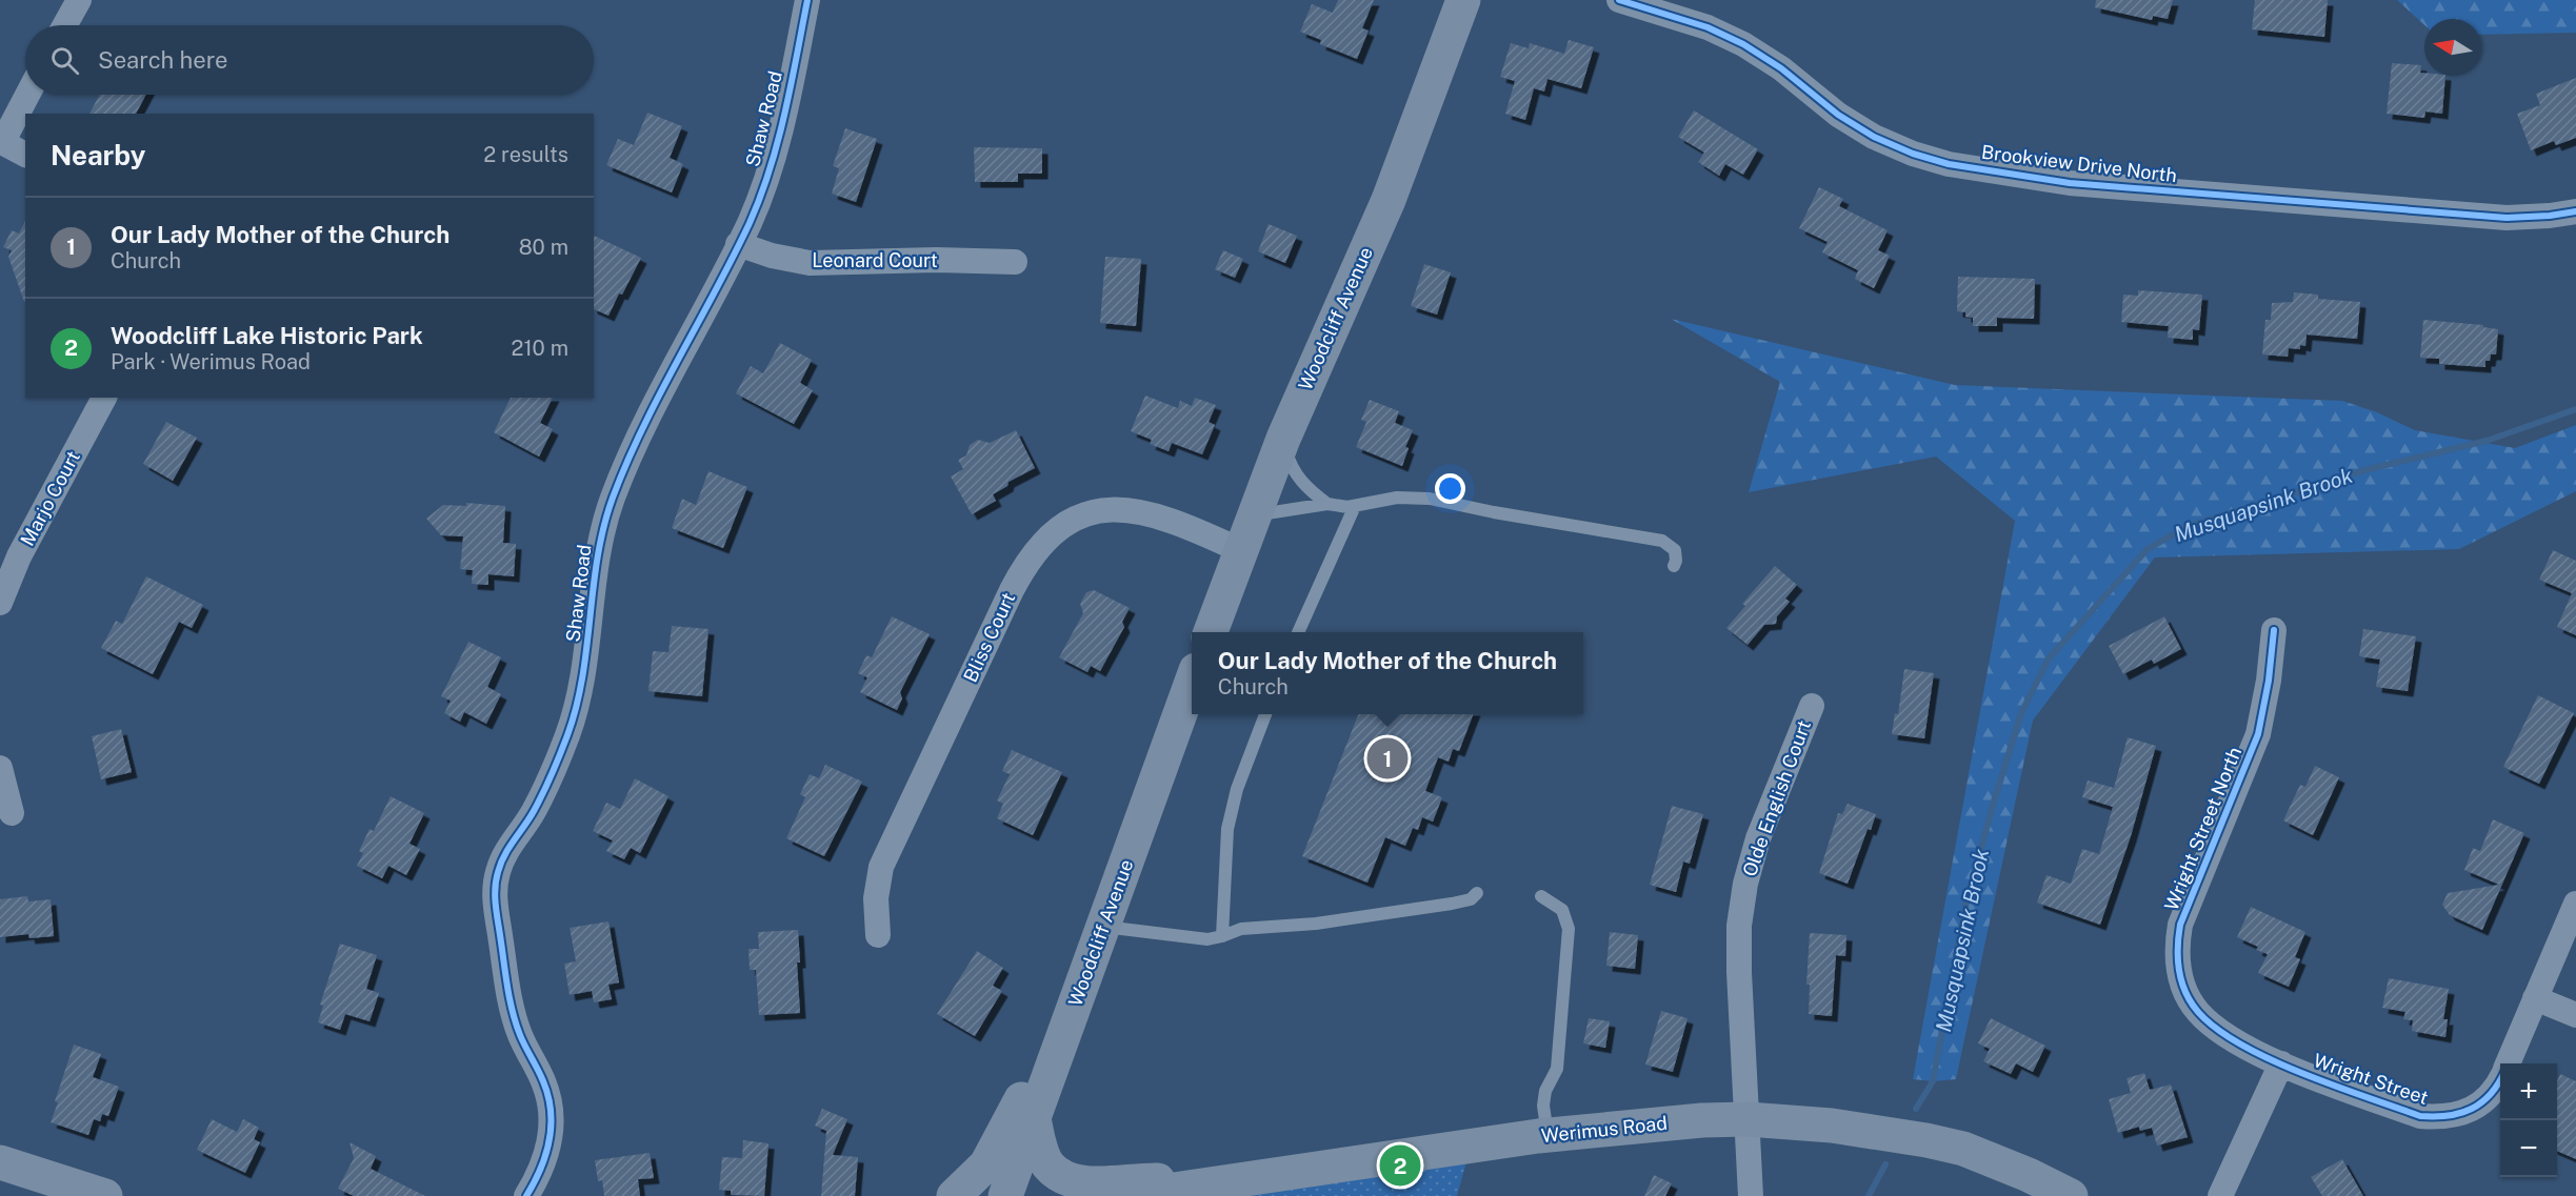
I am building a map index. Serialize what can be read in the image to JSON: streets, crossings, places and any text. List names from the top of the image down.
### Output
{
  "streets": {
    "main road": ["Woodcliff Avenue", "Werimus Road"],
    "street": [
      "Shaw Road",
      "Brookview Drive North",
      "Leonard Court",
      "Marjo Court",
      "Bliss Court",
      "Olde English Court",
      "Wright Street North",
      "Wright Street"
    ]
  },
  "crossings": [
    ["Shaw Road", "Leonard Court"],
    ["Woodcliff Avenue", "Bliss Court"],
    ["Olde English Court", "Werimus Road"],
    ["Wright Street North", "Wright Street"]
  ],
  "water": ["Musquapsink Brook"],
  "north": "left",
  "page": {
    "search": "Search here",
    "heading": ["Nearby", "2 results"],
    "list": [
      {
        "mark": "1",
        "name": "Our Lady Mother of the Church",
        "note": "Church",
        "value": "80 m"
      },
      {
        "mark": "2",
        "name": "Woodcliff Lake Historic Park",
        "note": "Park · Werimus Road",
        "value": "210 m"
      }
    ],
    "popup": ["Our Lady Mother of the Church", "Church"],
    "pins": ["1", "2"],
    "map_buttons": ["+", "−"]
  }
}
